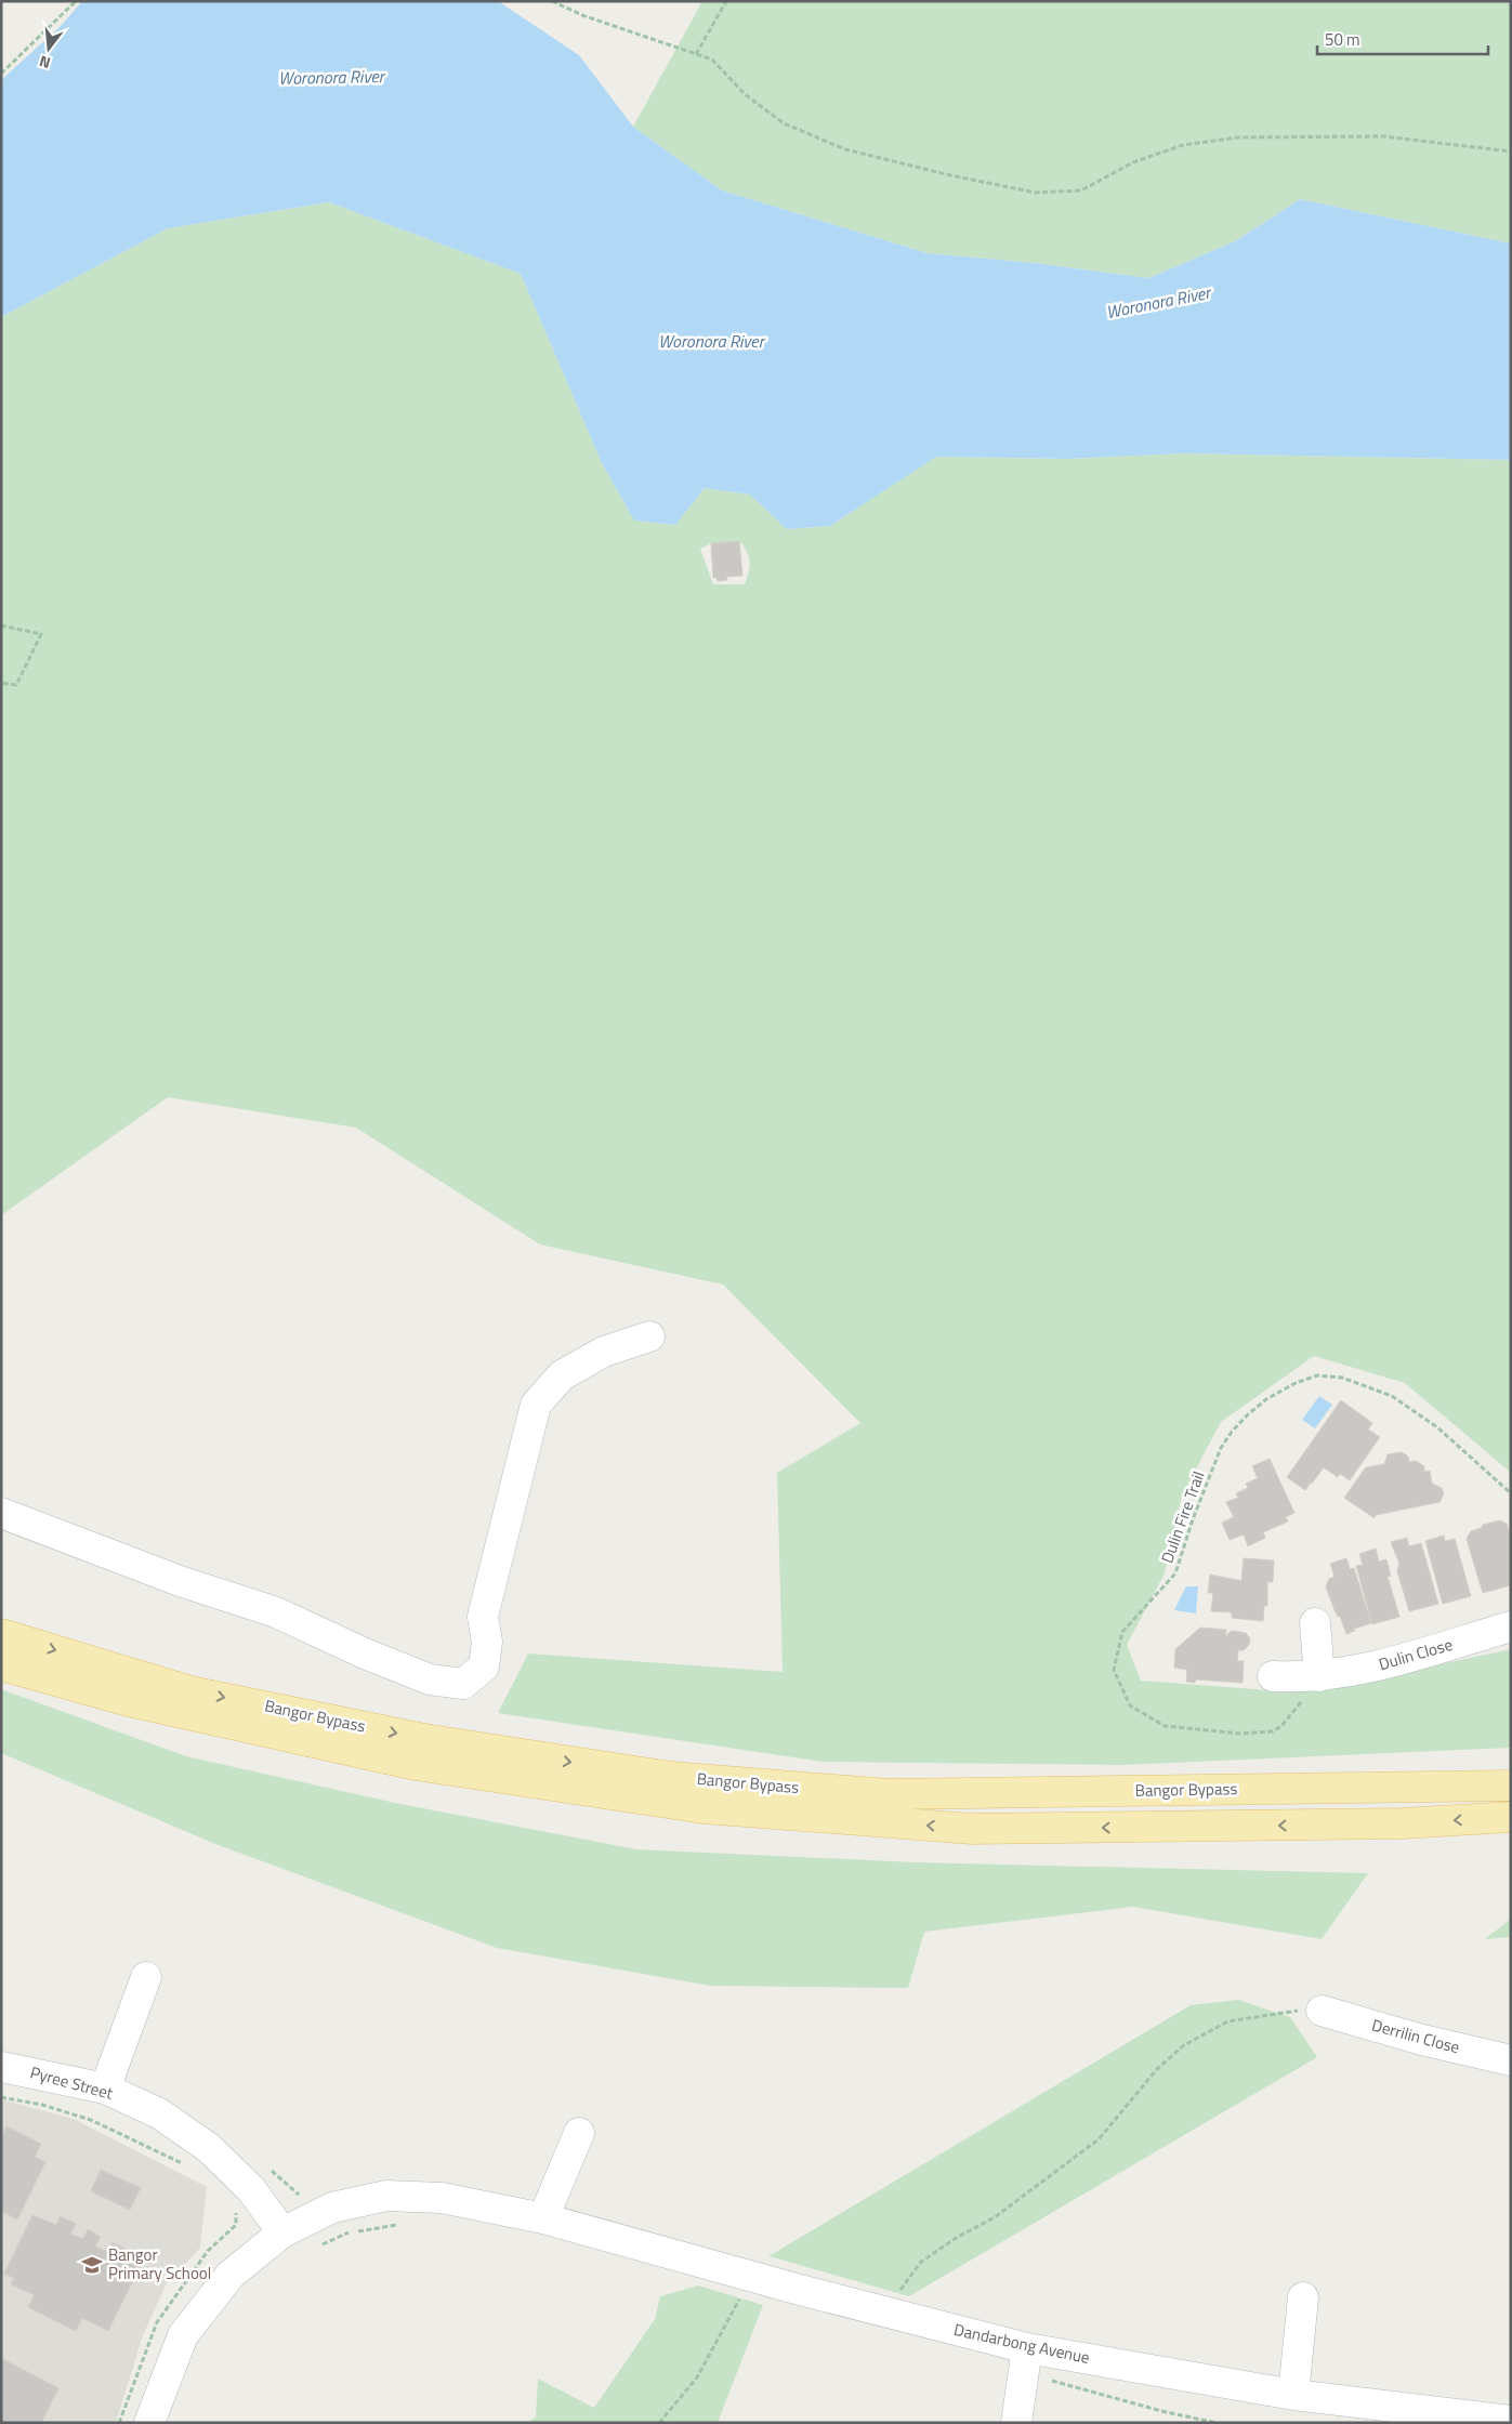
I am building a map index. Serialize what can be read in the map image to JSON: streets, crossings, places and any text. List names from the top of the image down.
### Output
{
  "streets": {
    "main road": ["Bangor Bypass"],
    "street": [
      "Dulin Close",
      "Derrilin Close",
      "Pyree Street",
      "Dandarbong Avenue"
    ],
    "path": ["Dulin Fire Trail"]
  },
  "crossings": [
    ["Dulin Fire Trail", "Dulin Close"],
    ["Pyree Street", "Dandarbong Avenue"]
  ],
  "water": ["Woronora River"],
  "places": {
    "school or university": ["Bangor Primary School"]
  },
  "scale_bar": "50 m",
  "north": "bottom"
}
